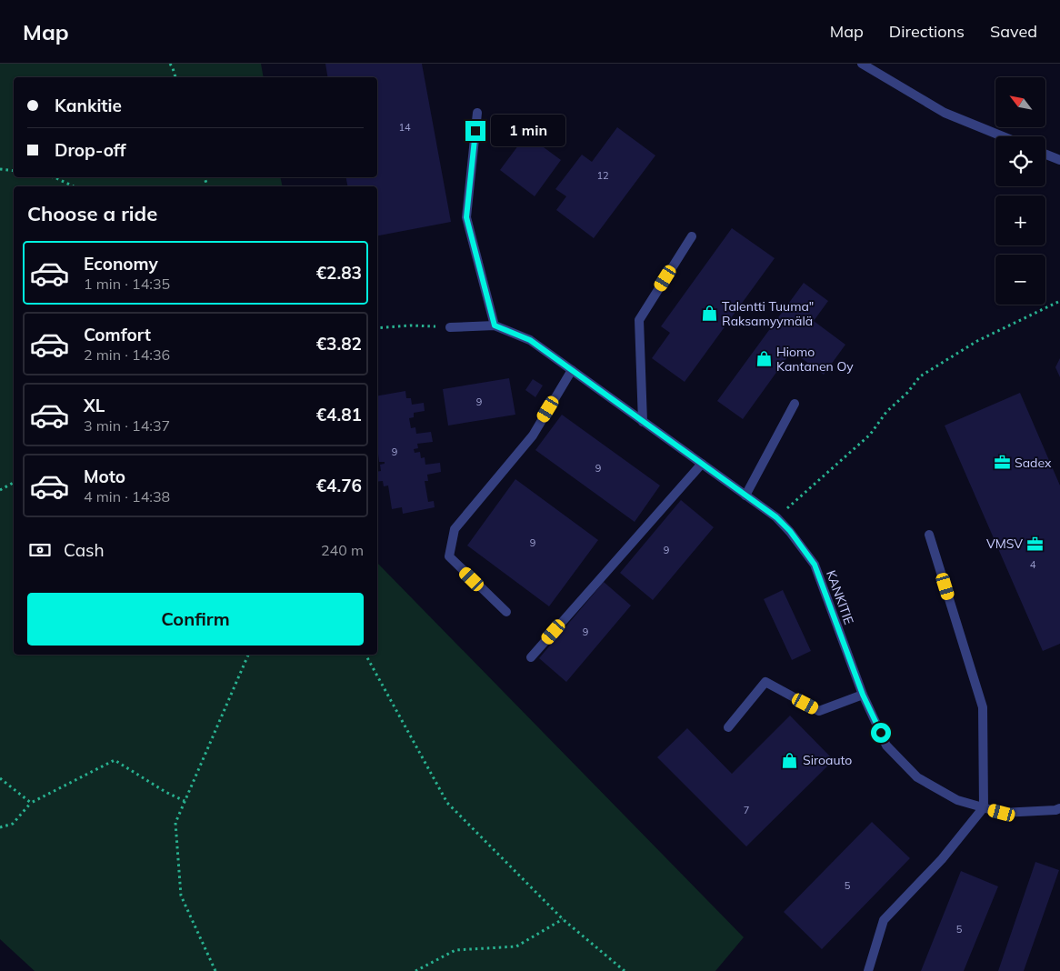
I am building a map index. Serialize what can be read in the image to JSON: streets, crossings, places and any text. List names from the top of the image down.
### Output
{
  "streets": {
    "street": ["KANKITIE"]
  },
  "places": {
    "shop": ["Talentti Tuuma\" Raksamyymälä", "Hiomo Kantanen Oy", "Siroauto"],
    "office": ["Sadex", "VMSV"]
  },
  "house_numbers": [
    "14",
    "12",
    "9",
    "9",
    "9",
    "9",
    "9",
    "4",
    "9",
    "7",
    "5",
    "5"
  ],
  "north": "top left",
  "page": {
    "header": "Map",
    "nav": ["Map", "Directions", "Saved"],
    "map_buttons": ["+", "−"],
    "banner": ["Kankitie", "Drop-off"],
    "bubble": "1 min",
    "heading": "Choose a ride",
    "list": [
      {
        "name": "Economy",
        "note": "1 min · 14:35",
        "value": "€2.83"
      },
      {
        "name": "Comfort",
        "note": "2 min · 14:36",
        "value": "€3.82"
      },
      {
        "name": "XL",
        "note": "3 min · 14:37",
        "value": "€4.81"
      },
      {
        "name": "Moto",
        "note": "4 min · 14:38",
        "value": "€4.76"
      }
    ],
    "pay": ["Cash", "240 m"],
    "buttons": "Confirm"
  }
}
